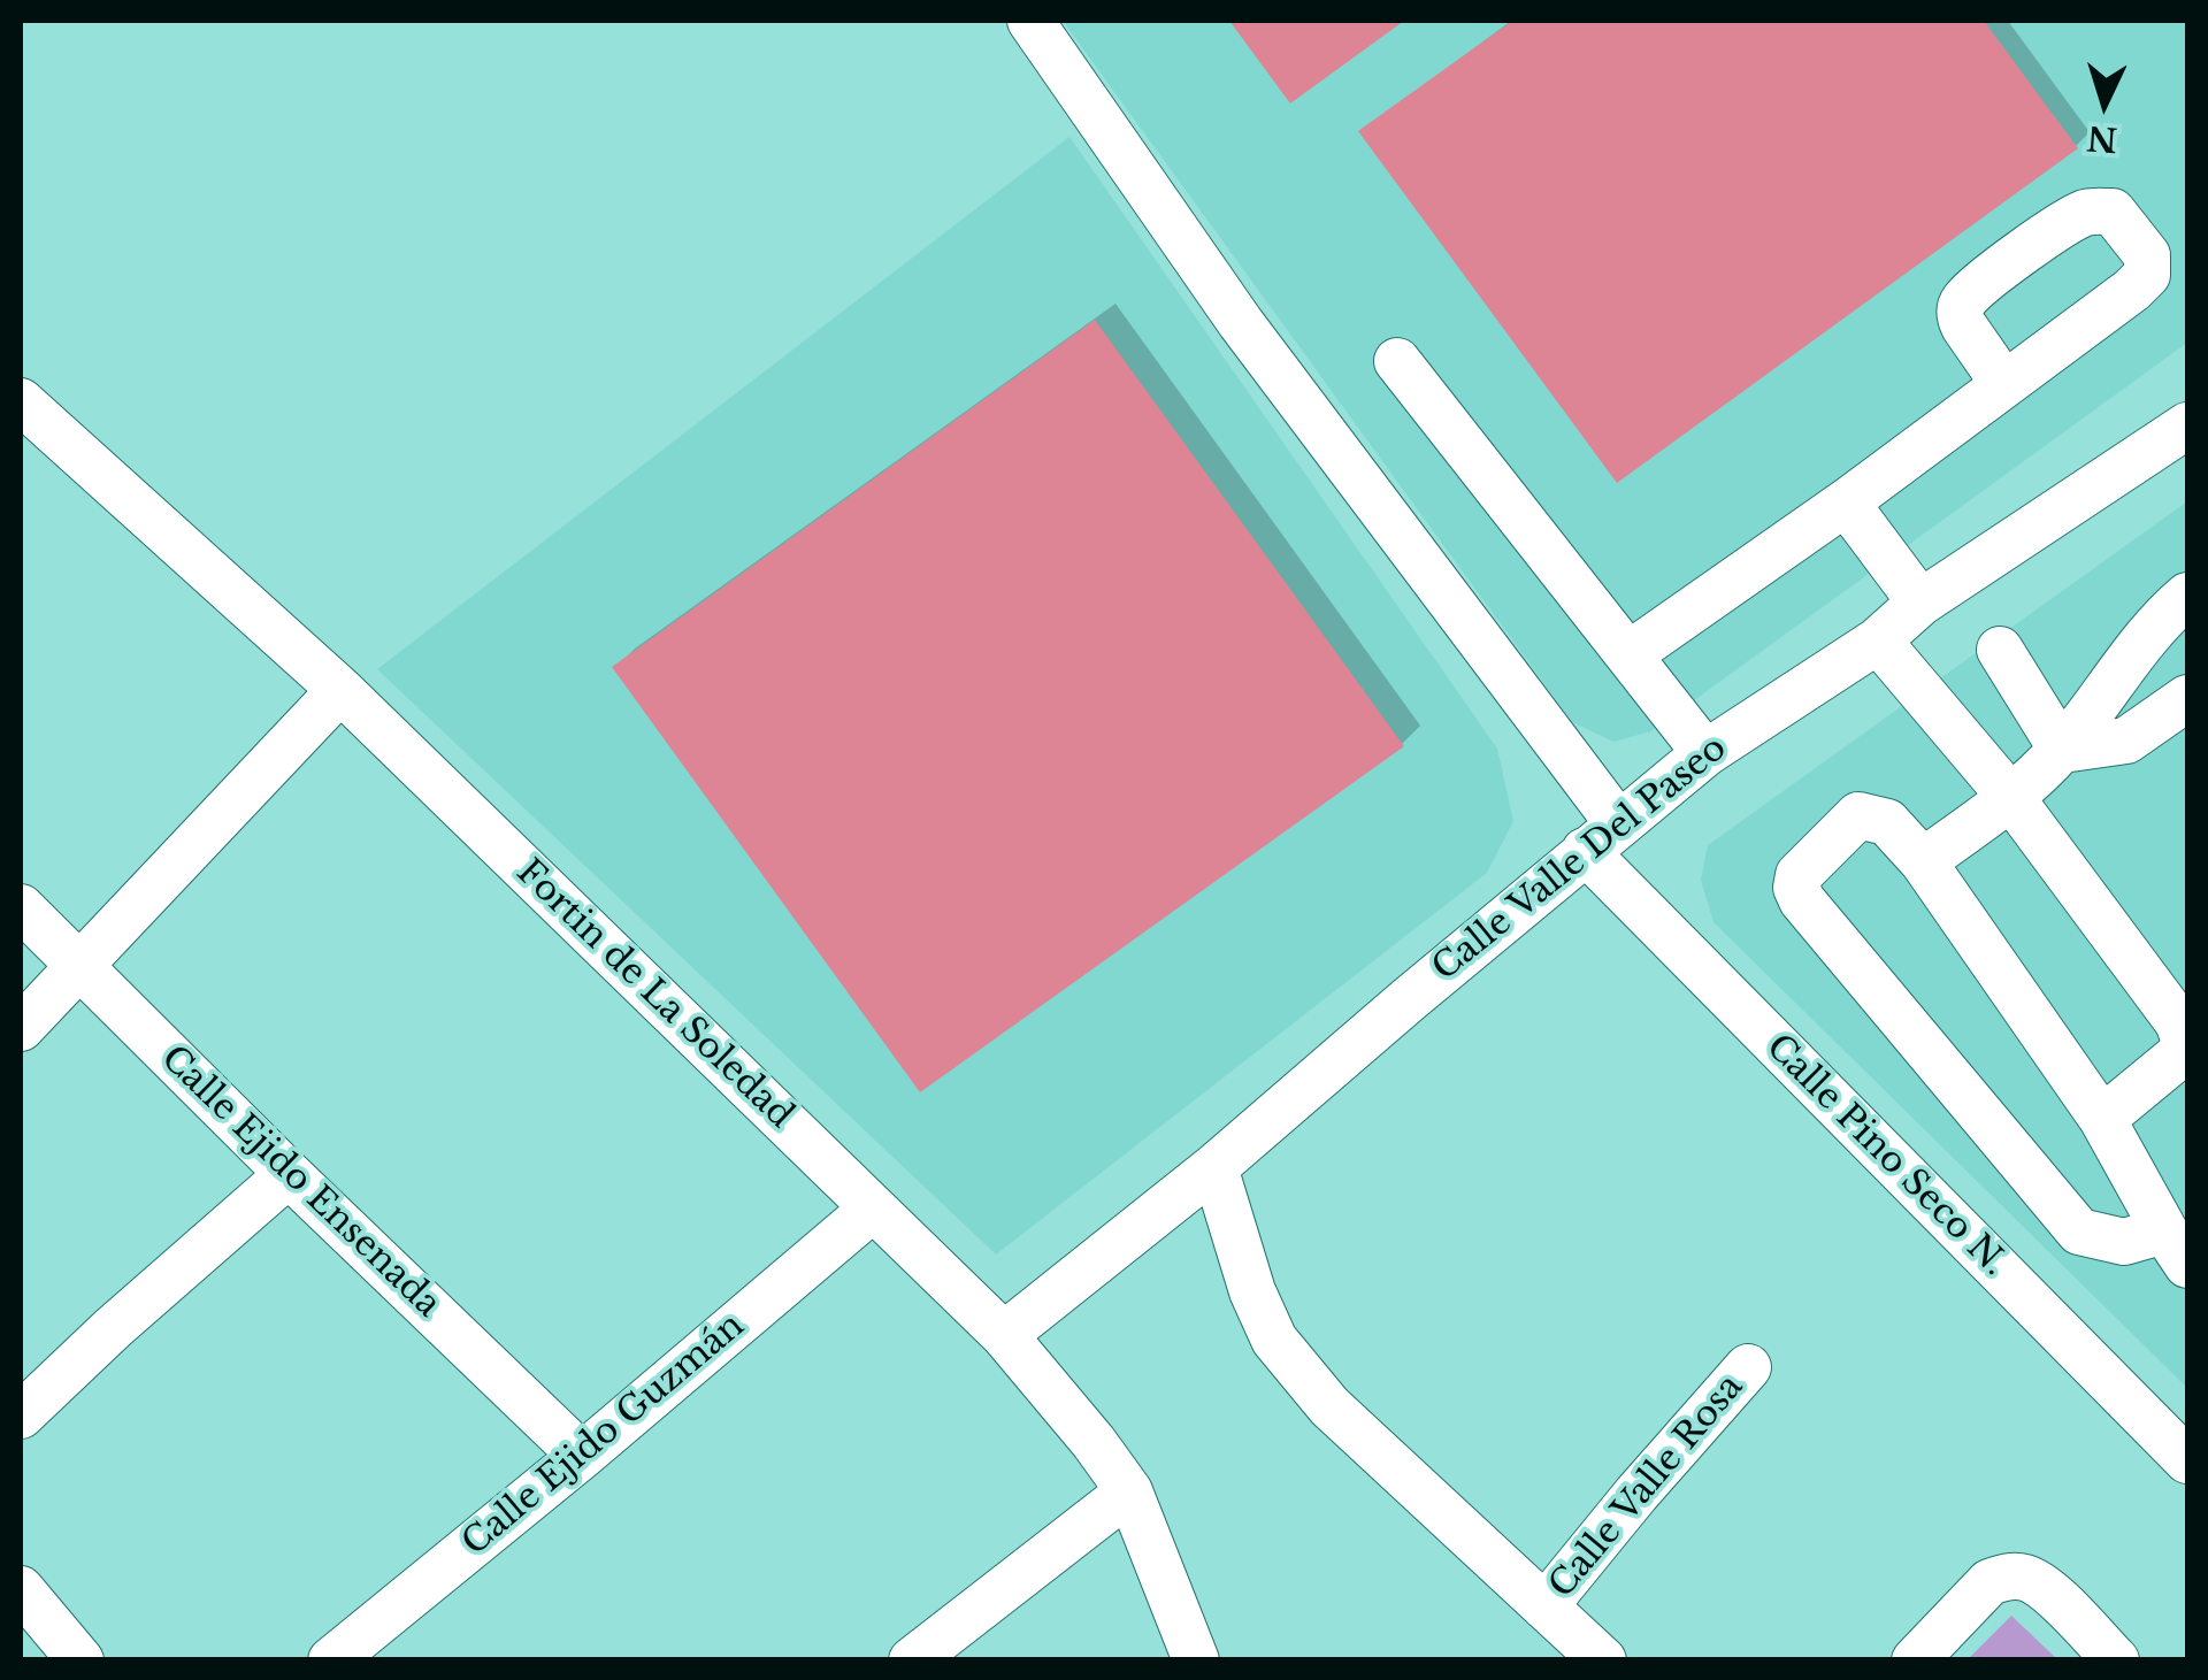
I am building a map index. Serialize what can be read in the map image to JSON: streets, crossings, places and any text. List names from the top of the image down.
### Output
{
  "streets": {
    "street": [
      "Calle Valle Del Paseo",
      "Fortin de La Soledad",
      "Calle Pino Seco N.",
      "Calle Ejido Ensenada",
      "Calle Ejido Guzmán",
      "Calle Valle Rosa"
    ]
  },
  "crossings": [
    ["Calle Valle Del Paseo", "Fortin de La Soledad"],
    ["Calle Valle Del Paseo", "Calle Pino Seco N."],
    ["Fortin de La Soledad", "Calle Ejido Guzmán"],
    ["Calle Ejido Ensenada", "Calle Ejido Guzmán"]
  ],
  "north": "bottom"
}
